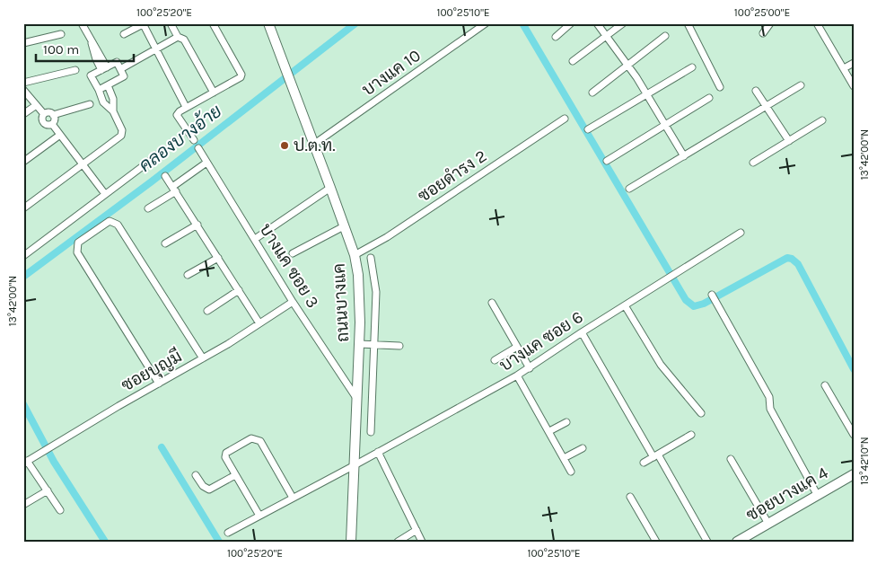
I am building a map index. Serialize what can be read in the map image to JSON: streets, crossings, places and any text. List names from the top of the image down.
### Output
{
  "streets": {
    "main road": ["ถนนบางแค", "ซอยบางแค 4"],
    "street": [
      "บางแค 10",
      "ซอยดำรง 2",
      "บางแค ซอย 3",
      "บางแค ซอย 6",
      "ซอยบุญมี"
    ]
  },
  "crossings": [
    ["บางแค 10", "ถนนบางแค"],
    ["ซอยดำรง 2", "ถนนบางแค"],
    ["บางแค ซอย 3", "ถนนบางแค"],
    ["บางแค ซอย 3", "ซอยบุญมี"],
    ["ถนนบางแค", "บางแค ซอย 6"]
  ],
  "water": ["คลองบางอ้าย"],
  "places": ["ป.ต.ท."],
  "scale_bar": "100 m",
  "coordinates": [
    "100°25'20\"E",
    "100°25'10\"E",
    "100°25'00\"E",
    "13°42'00\"N",
    "13°42'10\"N"
  ]
}
